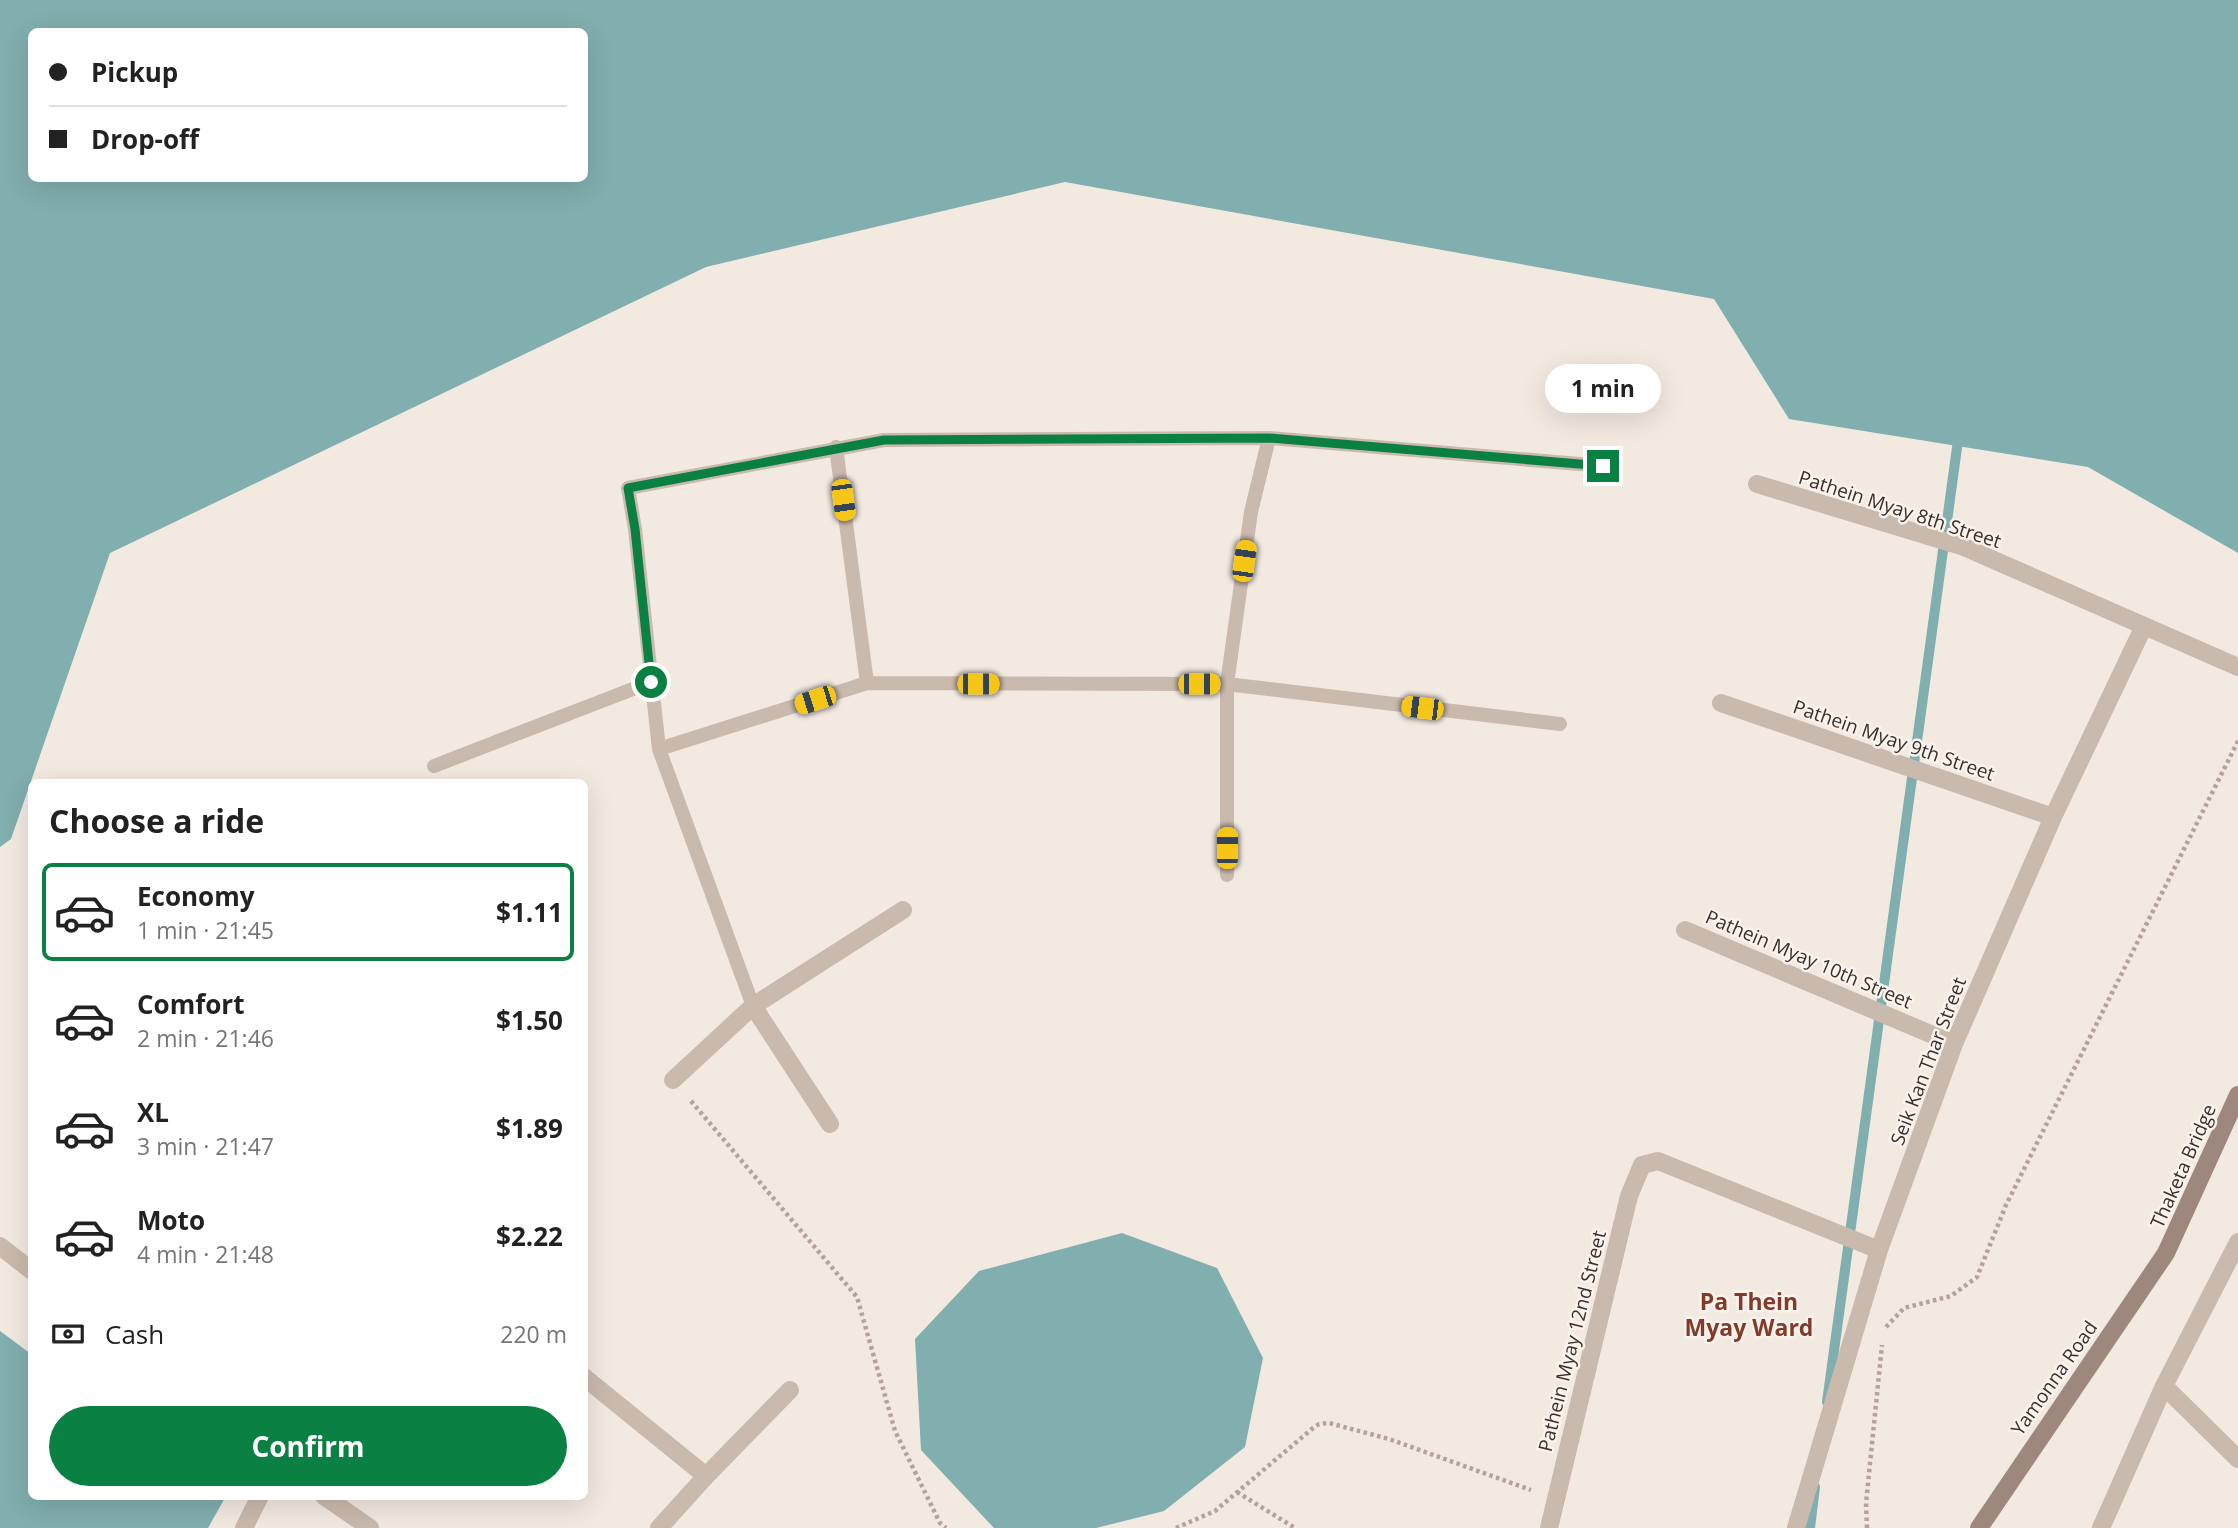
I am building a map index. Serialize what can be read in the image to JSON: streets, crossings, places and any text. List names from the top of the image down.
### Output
{
  "streets": {
    "main road": ["Thaketa Bridge", "Yamonna Road"],
    "street": [
      "Pathein Myay 8th Street",
      "Pathein Myay 9th Street",
      "Pathein Myay 10th Street",
      "Seik Kan Thar Street",
      "Pathein Myay 12nd Street"
    ]
  },
  "crossings": [
    ["Pathein Myay 8th Street", "Seik Kan Thar Street"],
    ["Pathein Myay 9th Street", "Seik Kan Thar Street"],
    ["Pathein Myay 10th Street", "Seik Kan Thar Street"],
    ["Seik Kan Thar Street", "Pathein Myay 12nd Street"],
    ["Thaketa Bridge", "Yamonna Road"]
  ],
  "districts": ["Pa Thein Myay Ward"],
  "page": {
    "banner": ["Pickup", "Drop-off"],
    "bubble": "1 min",
    "heading": "Choose a ride",
    "list": [
      {
        "name": "Economy",
        "note": "1 min · 21:45",
        "value": "$1.11"
      },
      {
        "name": "Comfort",
        "note": "2 min · 21:46",
        "value": "$1.50"
      },
      {
        "name": "XL",
        "note": "3 min · 21:47",
        "value": "$1.89"
      },
      {
        "name": "Moto",
        "note": "4 min · 21:48",
        "value": "$2.22"
      }
    ],
    "pay": ["Cash", "220 m"],
    "buttons": "Confirm"
  }
}
